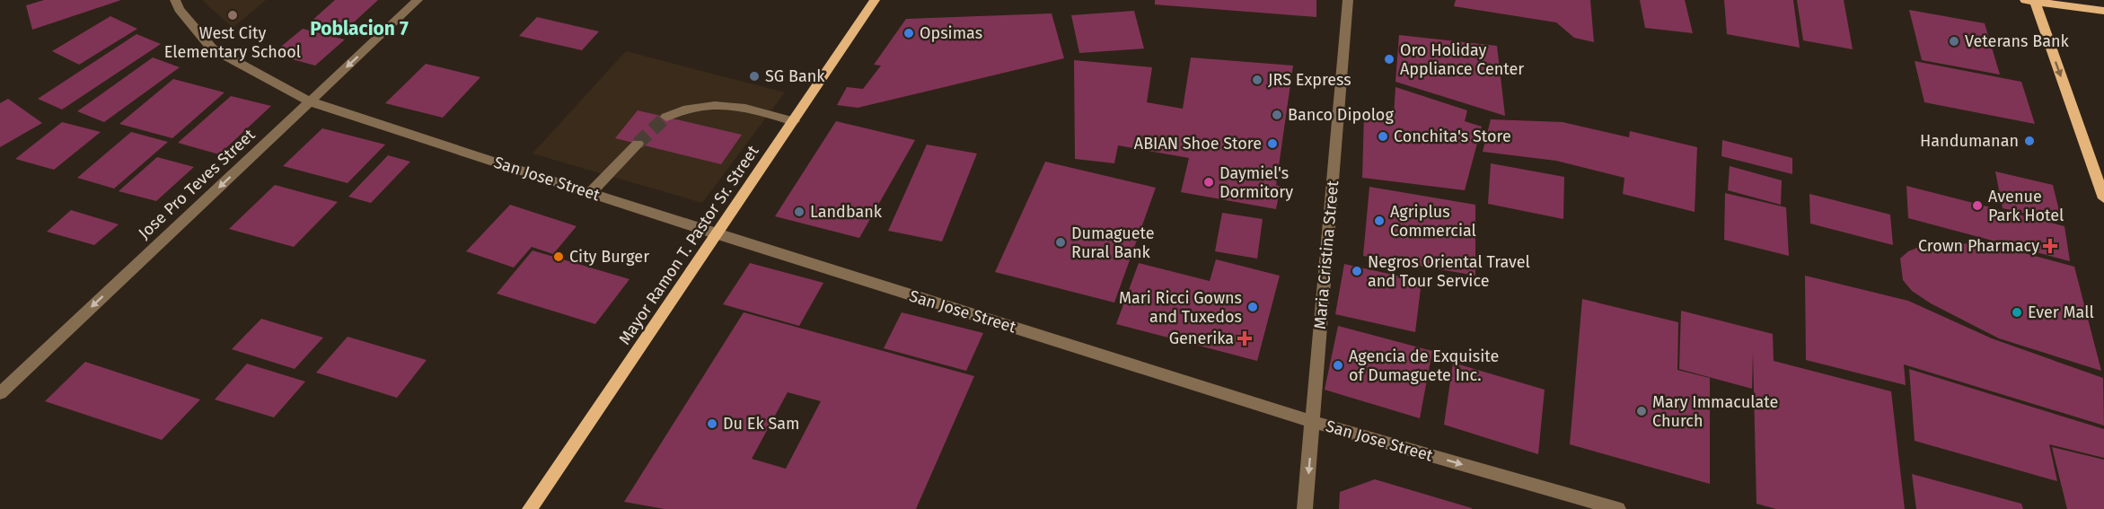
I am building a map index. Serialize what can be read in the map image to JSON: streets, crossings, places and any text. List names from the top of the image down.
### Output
{
  "streets": {
    "main road": ["Mayor Ramon T. Pastor Sr. Street"],
    "street": ["San Jose Street", "Jose Pro Teves Street", "Maria Cristina Street"]
  },
  "crossings": [
    ["San Jose Street", "Jose Pro Teves Street"],
    ["San Jose Street", "Mayor Ramon T. Pastor Sr. Street"],
    ["San Jose Street", "Maria Cristina Street"]
  ],
  "one_way": ["Jose Pro Teves Street"],
  "districts": ["Poblacion 7"],
  "places": {
    "other": [
      "West City Elementary School",
      "Opsimas",
      "Veterans Bank",
      "Oro Holiday Appliance Center",
      "SG Bank",
      "JRS Express",
      "Banco Dipolog",
      "Conchita's Store",
      "Handumanan",
      "ABIAN Shoe Store",
      "Daymiel's Dormitory",
      "Avenue Park Hotel",
      "Landbank",
      "Agriplus Commercial",
      "Dumaguete Rural Bank",
      "City Burger",
      "Negros Oriental Travel and Tour Service",
      "Mari Ricci Gowns and Tuxedos",
      "Ever Mall",
      "Agencia de Exquisite of Dumaguete Inc.",
      "Mary Immaculate Church",
      "Du Ek Sam"
    ],
    "health": ["Crown Pharmacy", "Generika"]
  }
}
